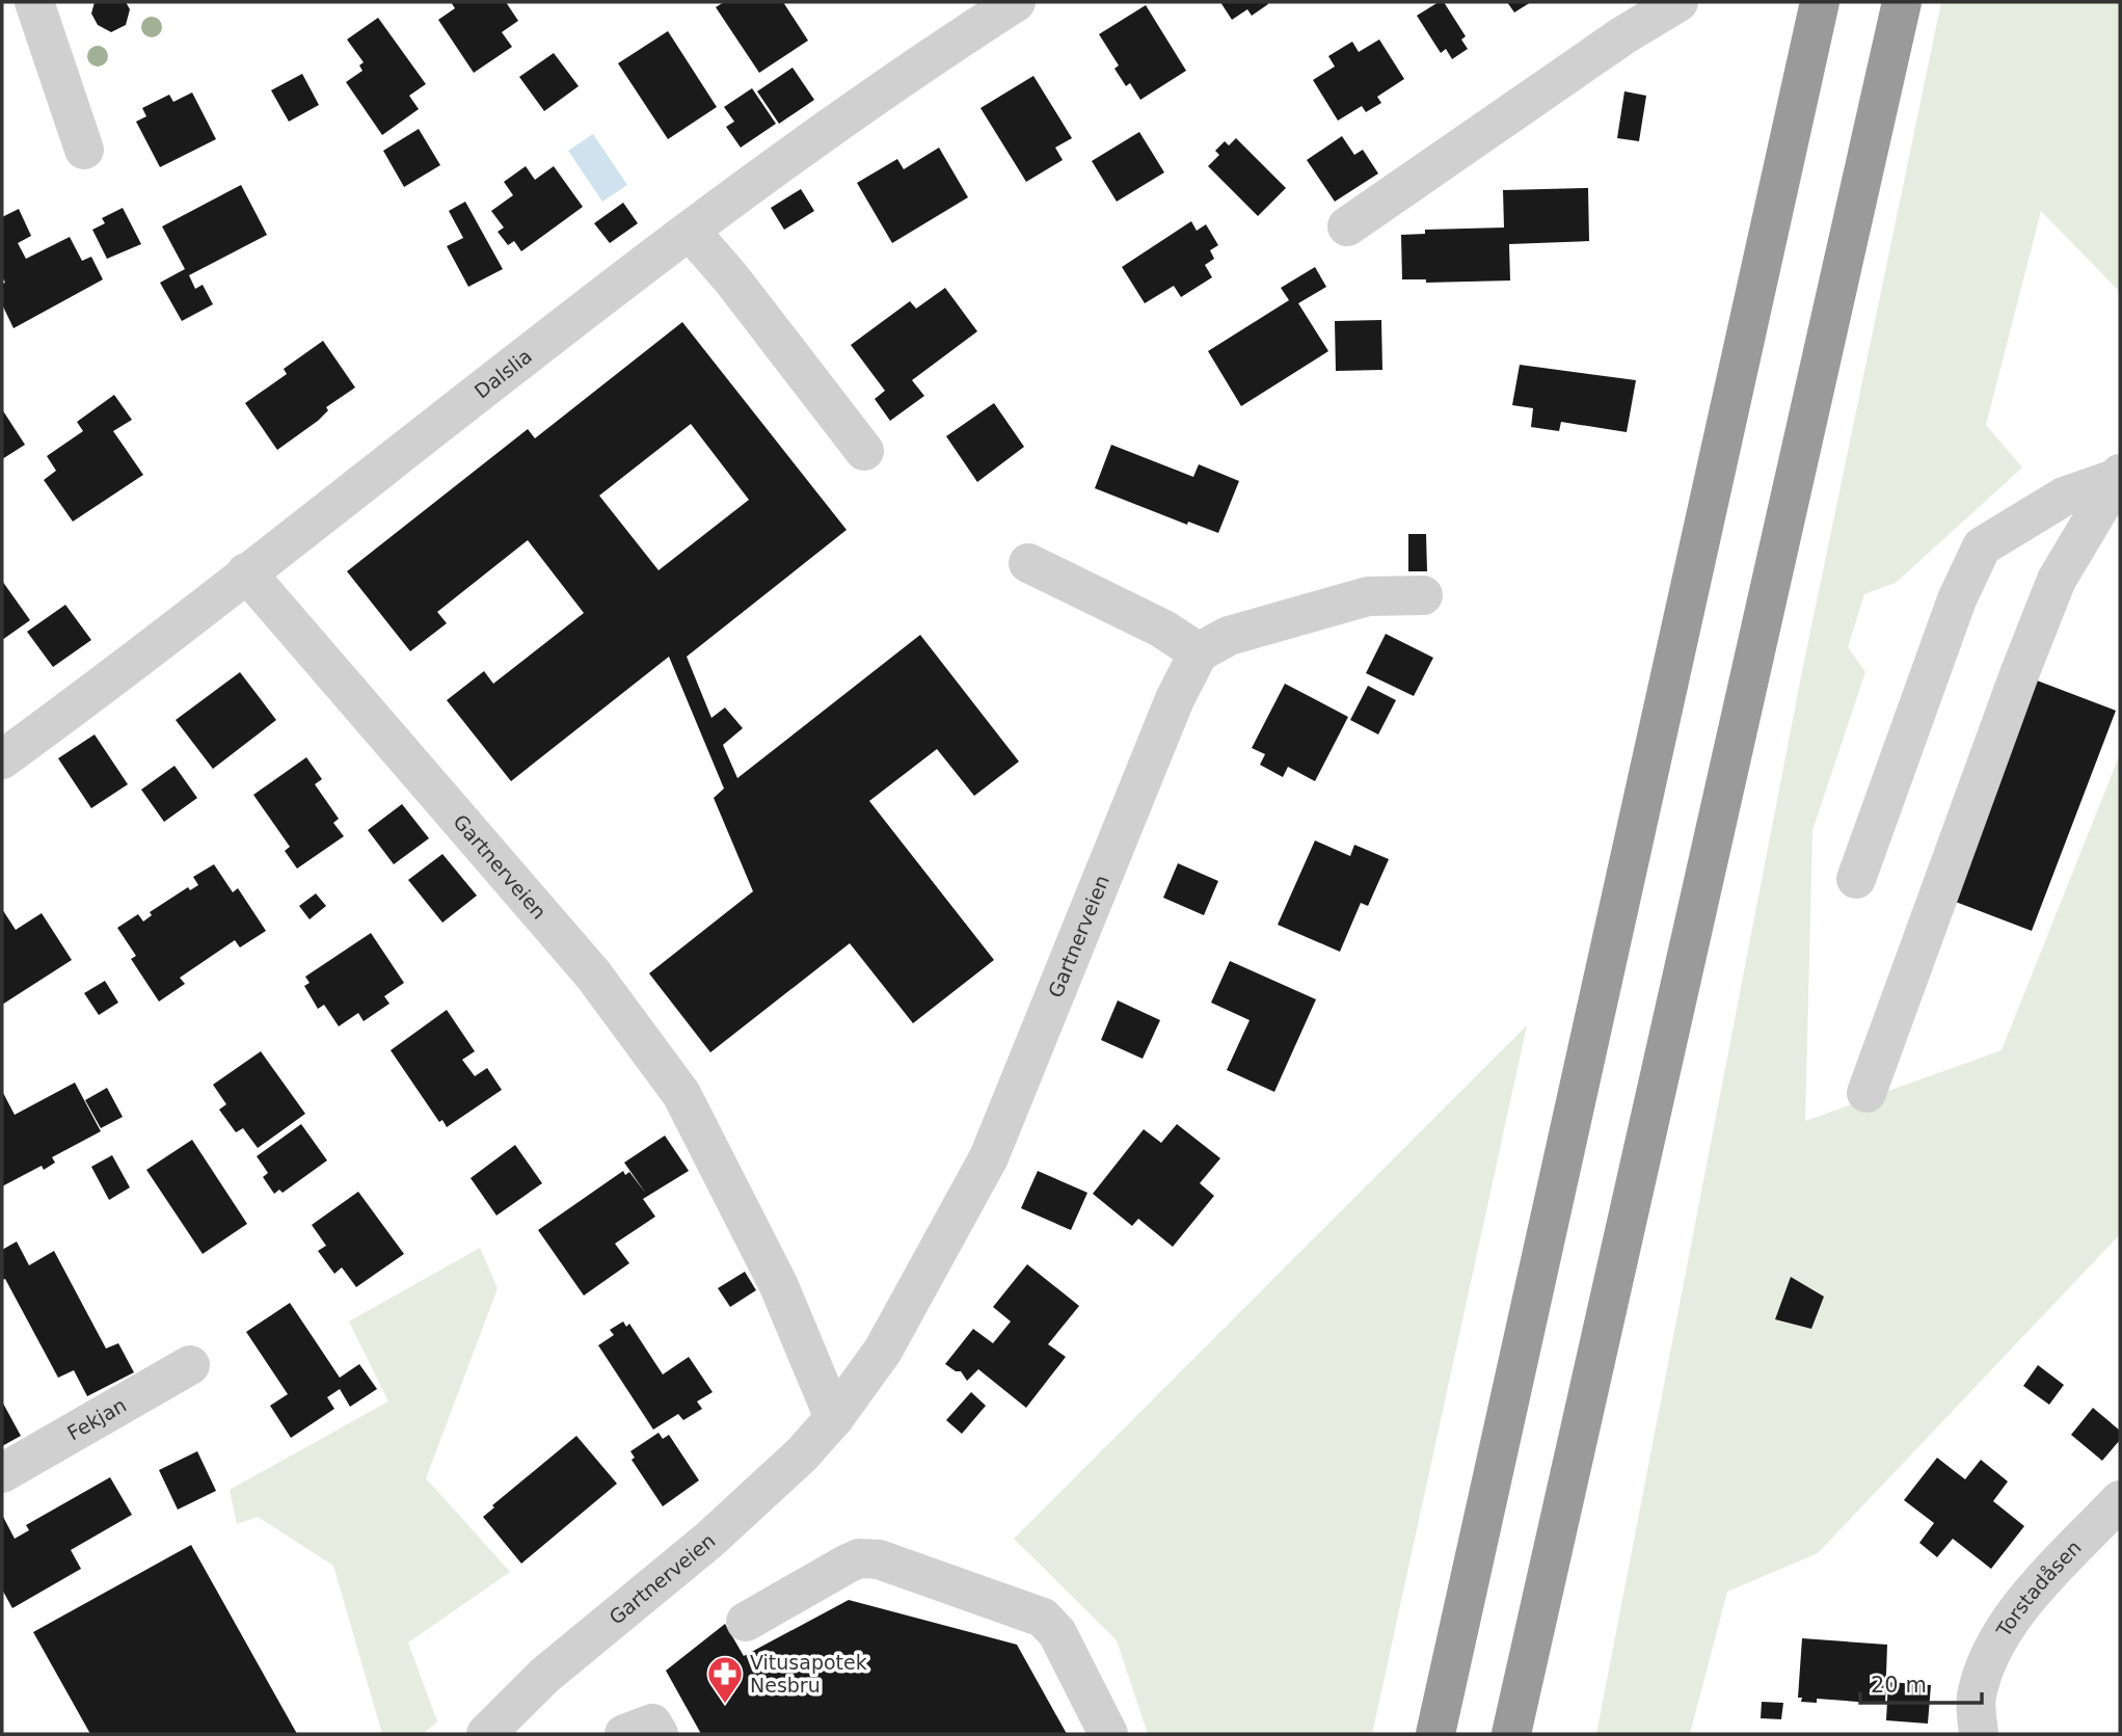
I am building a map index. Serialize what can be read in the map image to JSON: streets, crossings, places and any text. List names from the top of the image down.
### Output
{
  "streets": {
    "street": [
      "Dalslia",
      "Gartnerveien",
      "Fekjan",
      "Torstadåsen"
    ]
  },
  "crossings": [
    ["Dalslia", "Gartnerveien"]
  ],
  "places": {
    "pharmacy": ["Vitusapotek Nesbru"]
  },
  "scale_bar": "20 m"
}
